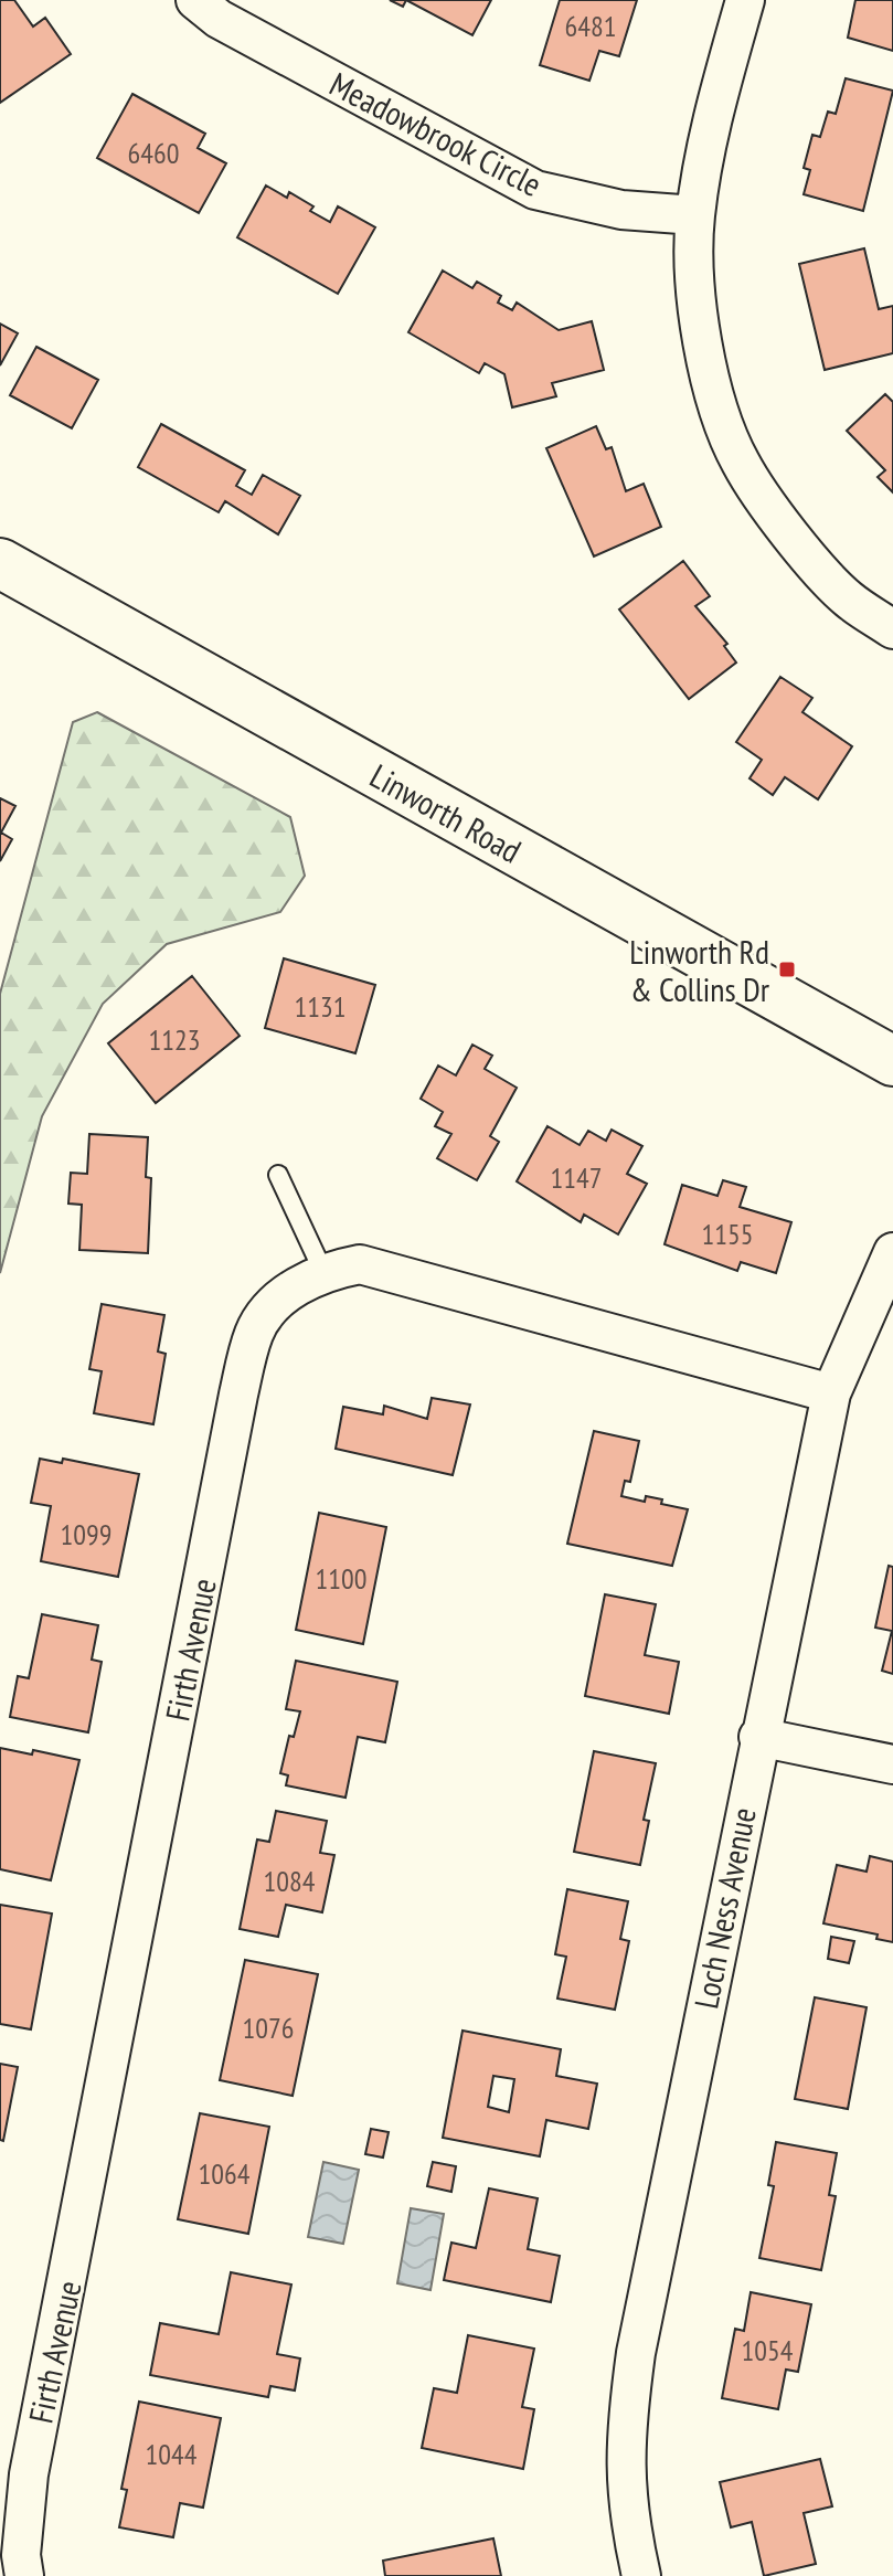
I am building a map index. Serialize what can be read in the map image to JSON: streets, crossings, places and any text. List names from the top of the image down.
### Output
{
  "streets": {
    "main road": ["Linworth Road"],
    "street": ["Meadowbrook Circle", "Firth Avenue", "Loch Ness Avenue"]
  },
  "crossings": [
    ["Firth Avenue", "Loch Ness Avenue"]
  ],
  "places": {
    "transit": ["Linworth Rd & Collins Dr"]
  },
  "house_numbers": [
    "6481",
    "6460",
    "1131",
    "1123",
    "1147",
    "1155",
    "1099",
    "1100",
    "1084",
    "1076",
    "1064",
    "1054",
    "1044"
  ]
}
